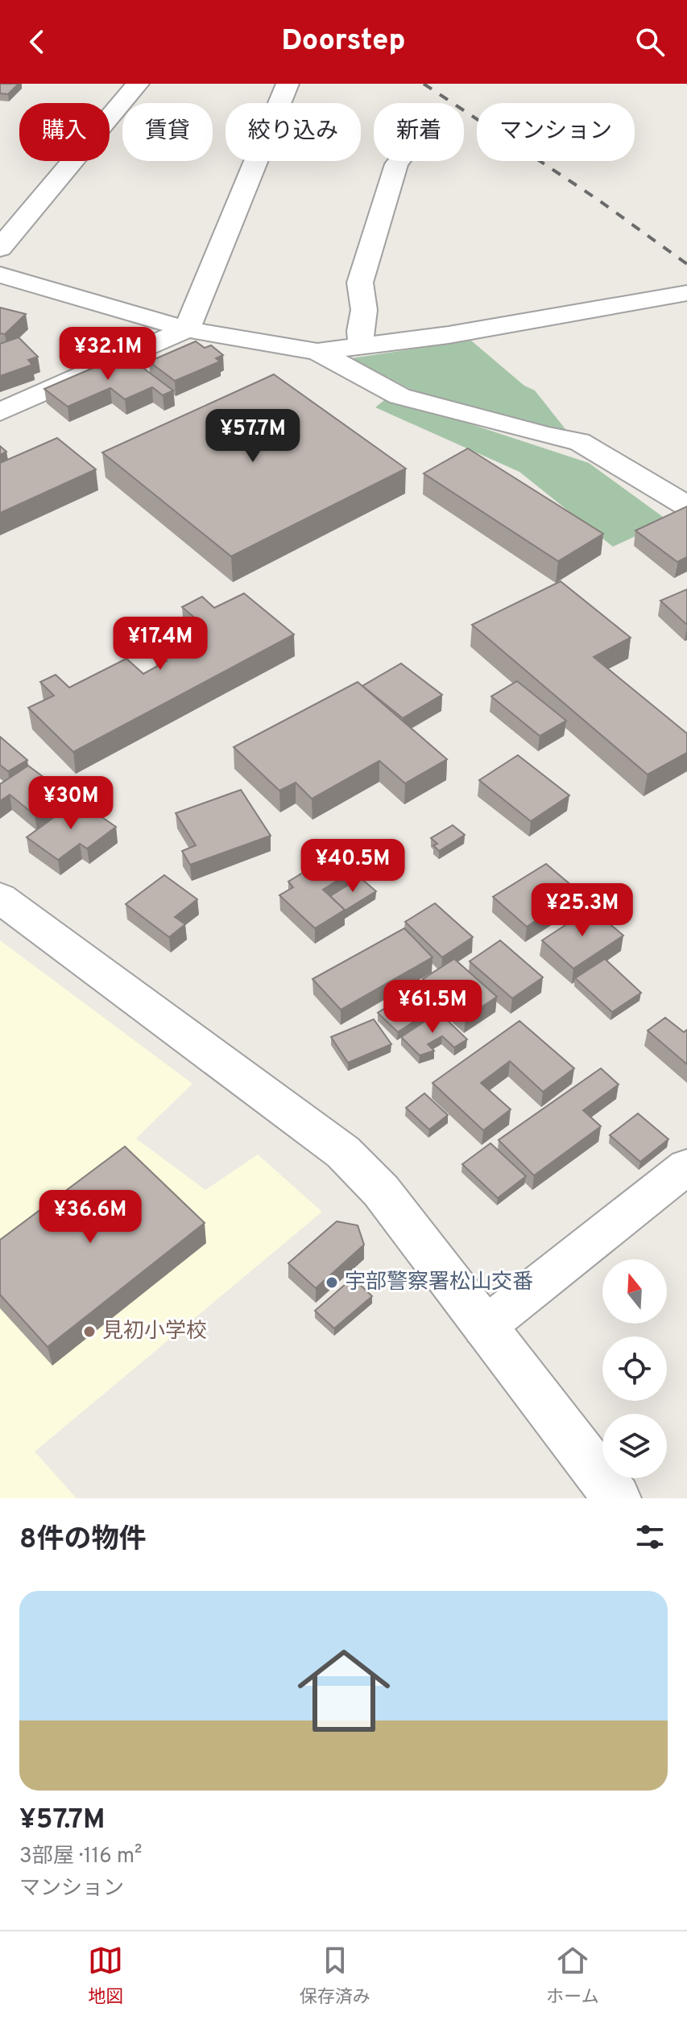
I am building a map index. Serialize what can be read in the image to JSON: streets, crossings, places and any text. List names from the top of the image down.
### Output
{
  "places": ["宇部警察署松山交番", "見初小学校"],
  "north": "top",
  "page": {
    "header": "Doorstep",
    "chip": [
      "購入",
      "賃貸",
      "絞り込み",
      "新着",
      "マンション"
    ],
    "price": [
      "¥32.1M",
      "¥57.7M",
      "¥17.4M",
      "¥30M",
      "¥40.5M",
      "¥25.3M",
      "¥61.5M",
      "¥36.6M"
    ],
    "heading": "8件の物件",
    "list": [
      {
        "name": "¥57.7M",
        "note": "3部屋 · 116 m² · マンション"
      }
    ],
    "tabs": ["地図", "保存済み", "ホーム"]
  }
}
